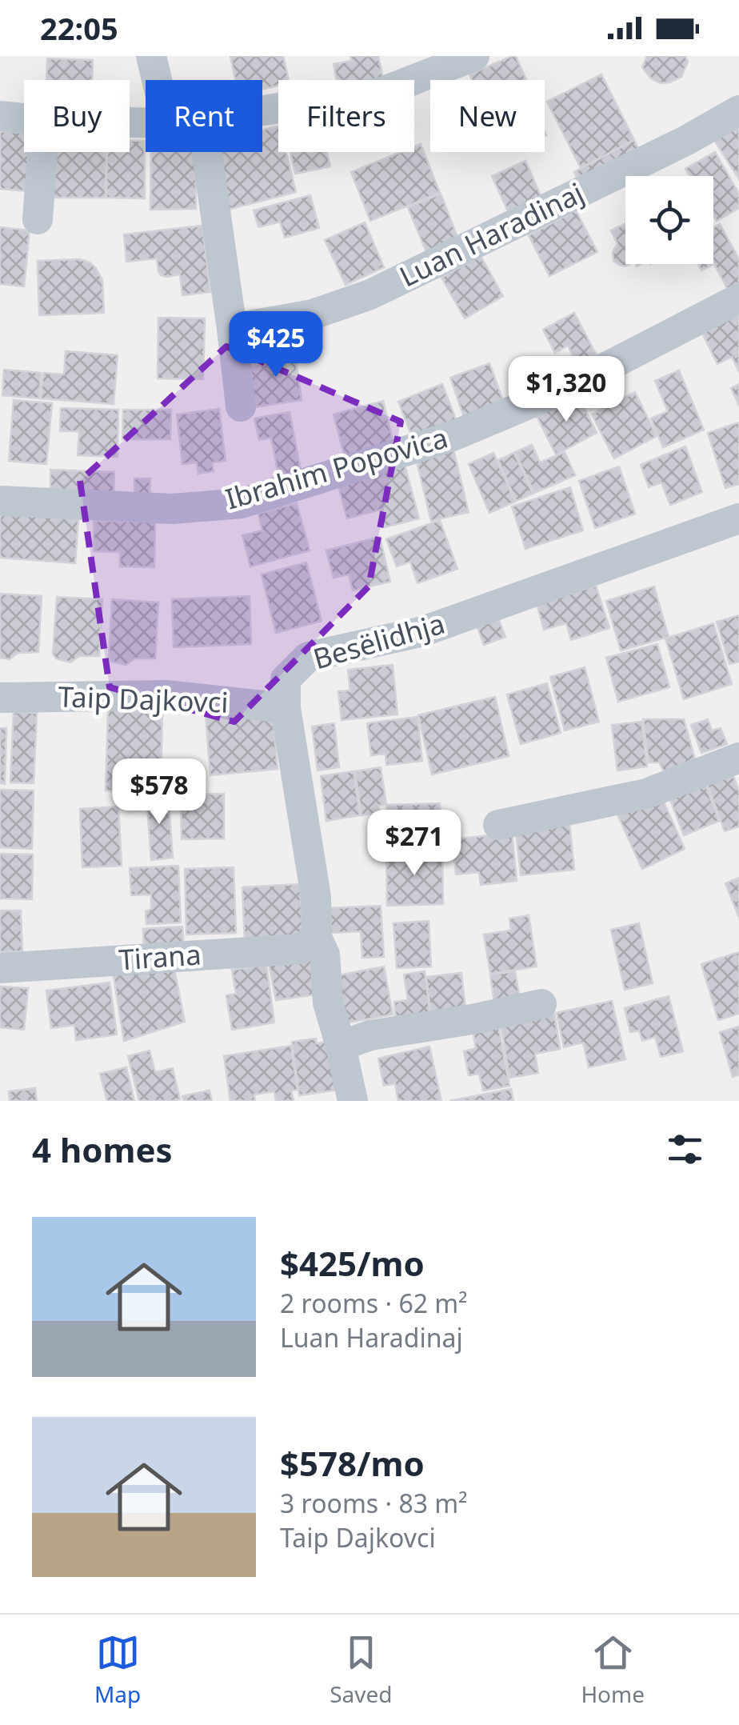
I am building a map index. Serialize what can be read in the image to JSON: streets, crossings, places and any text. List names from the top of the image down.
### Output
{
  "streets": {
    "street": [
      "Luan Haradinaj",
      "Ibrahim Popovica",
      "Besëlidhja",
      "Taip Dajkovci",
      "Tirana"
    ]
  },
  "crossings": [
    ["Besëlidhja", "Taip Dajkovci"],
    ["Besëlidhja", "Tirana"]
  ],
  "page": {
    "status": "22:05",
    "chip": [
      "Buy",
      "Rent",
      "Filters",
      "New"
    ],
    "price": [
      "$425",
      "$1,320",
      "$578",
      "$271"
    ],
    "heading": "4 homes",
    "list": [
      {
        "name": "$425/mo",
        "note": "2 rooms · 62 m² · Luan Haradinaj"
      },
      {
        "name": "$578/mo",
        "note": "3 rooms · 83 m² · Taip Dajkovci"
      }
    ],
    "tabs": ["Map", "Saved", "Home"]
  }
}
